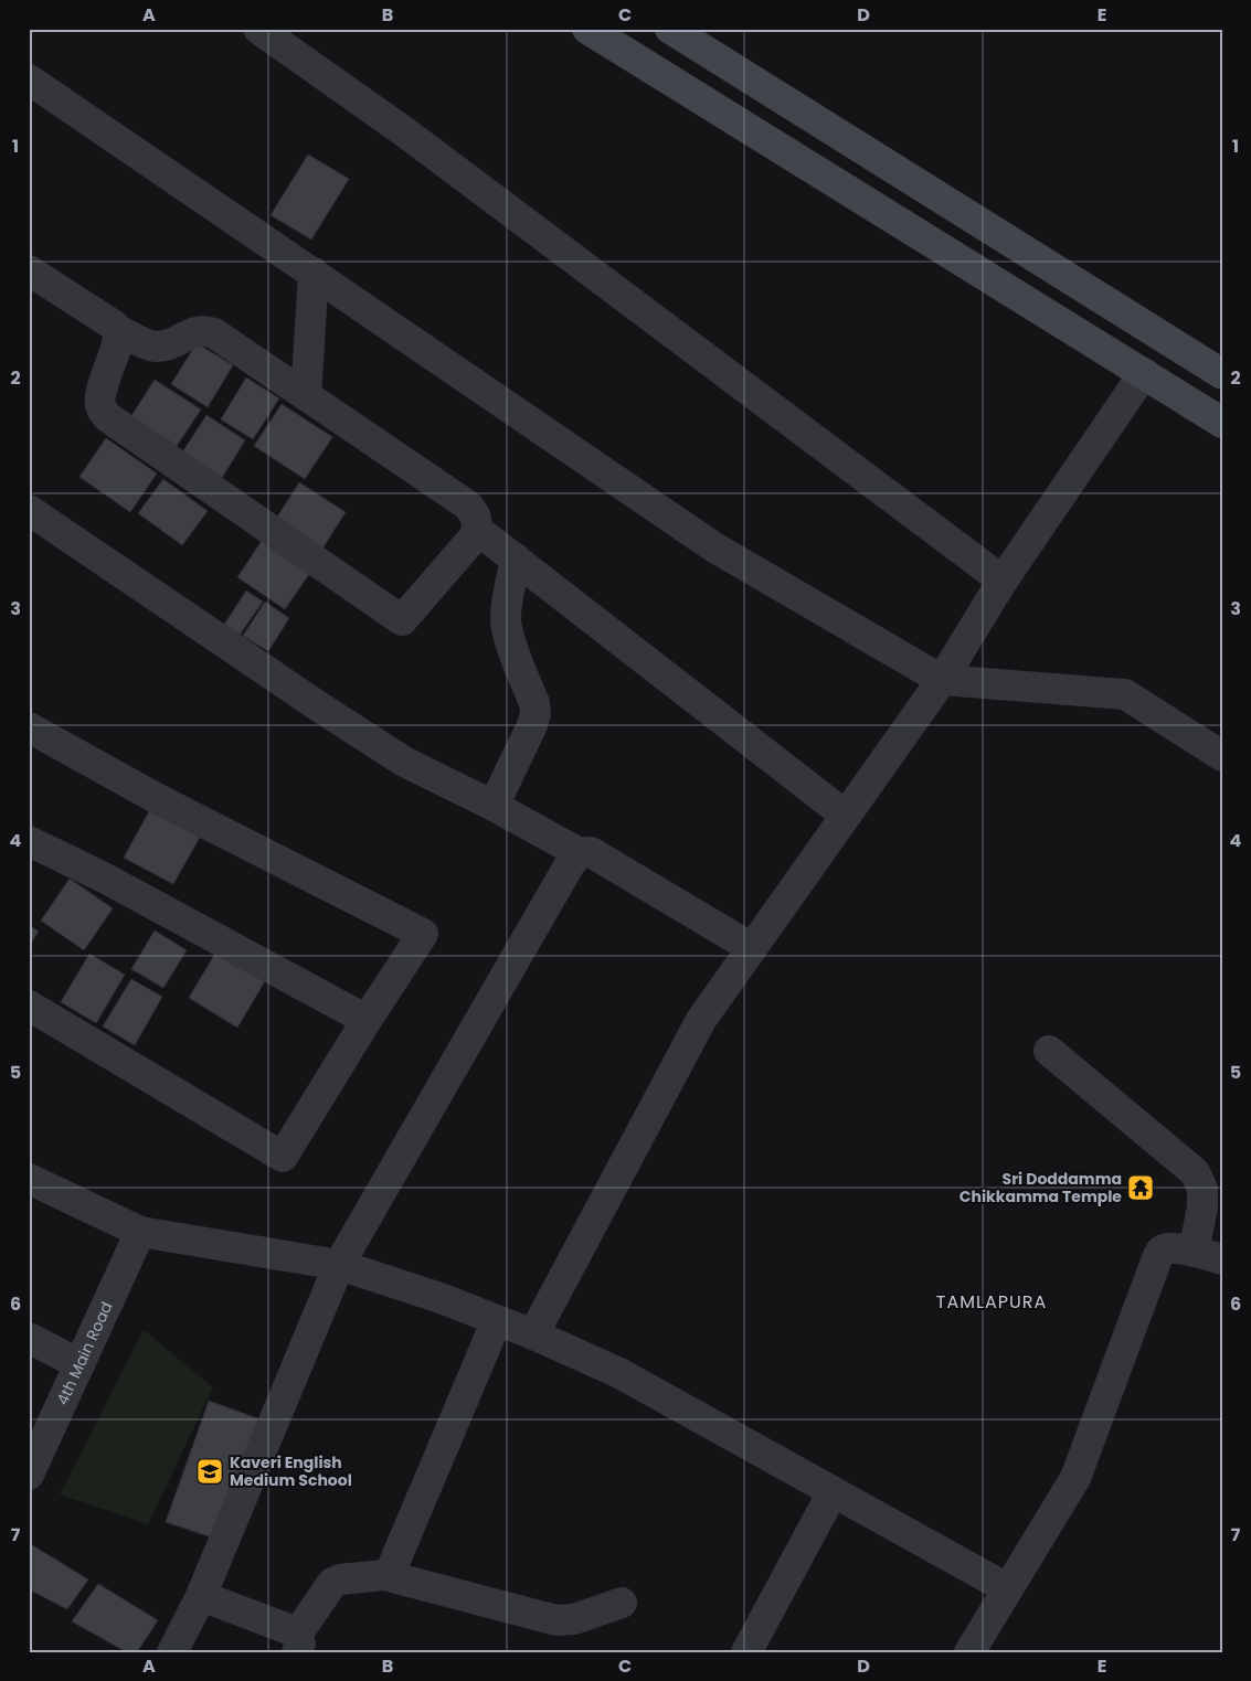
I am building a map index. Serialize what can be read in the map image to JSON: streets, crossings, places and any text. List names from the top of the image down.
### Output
{
  "streets": {
    "street": ["4th Main Road"]
  },
  "districts": ["TAMLAPURA"],
  "places": {
    "temple": ["Sri Doddamma Chikkamma Temple"],
    "school or university": ["Kaveri English Medium School"]
  },
  "grid": {
    "columns": [
      "A",
      "B",
      "C",
      "D",
      "E"
    ],
    "rows": [
      "1",
      "2",
      "3",
      "4",
      "5",
      "6",
      "7"
    ]
  }
}
